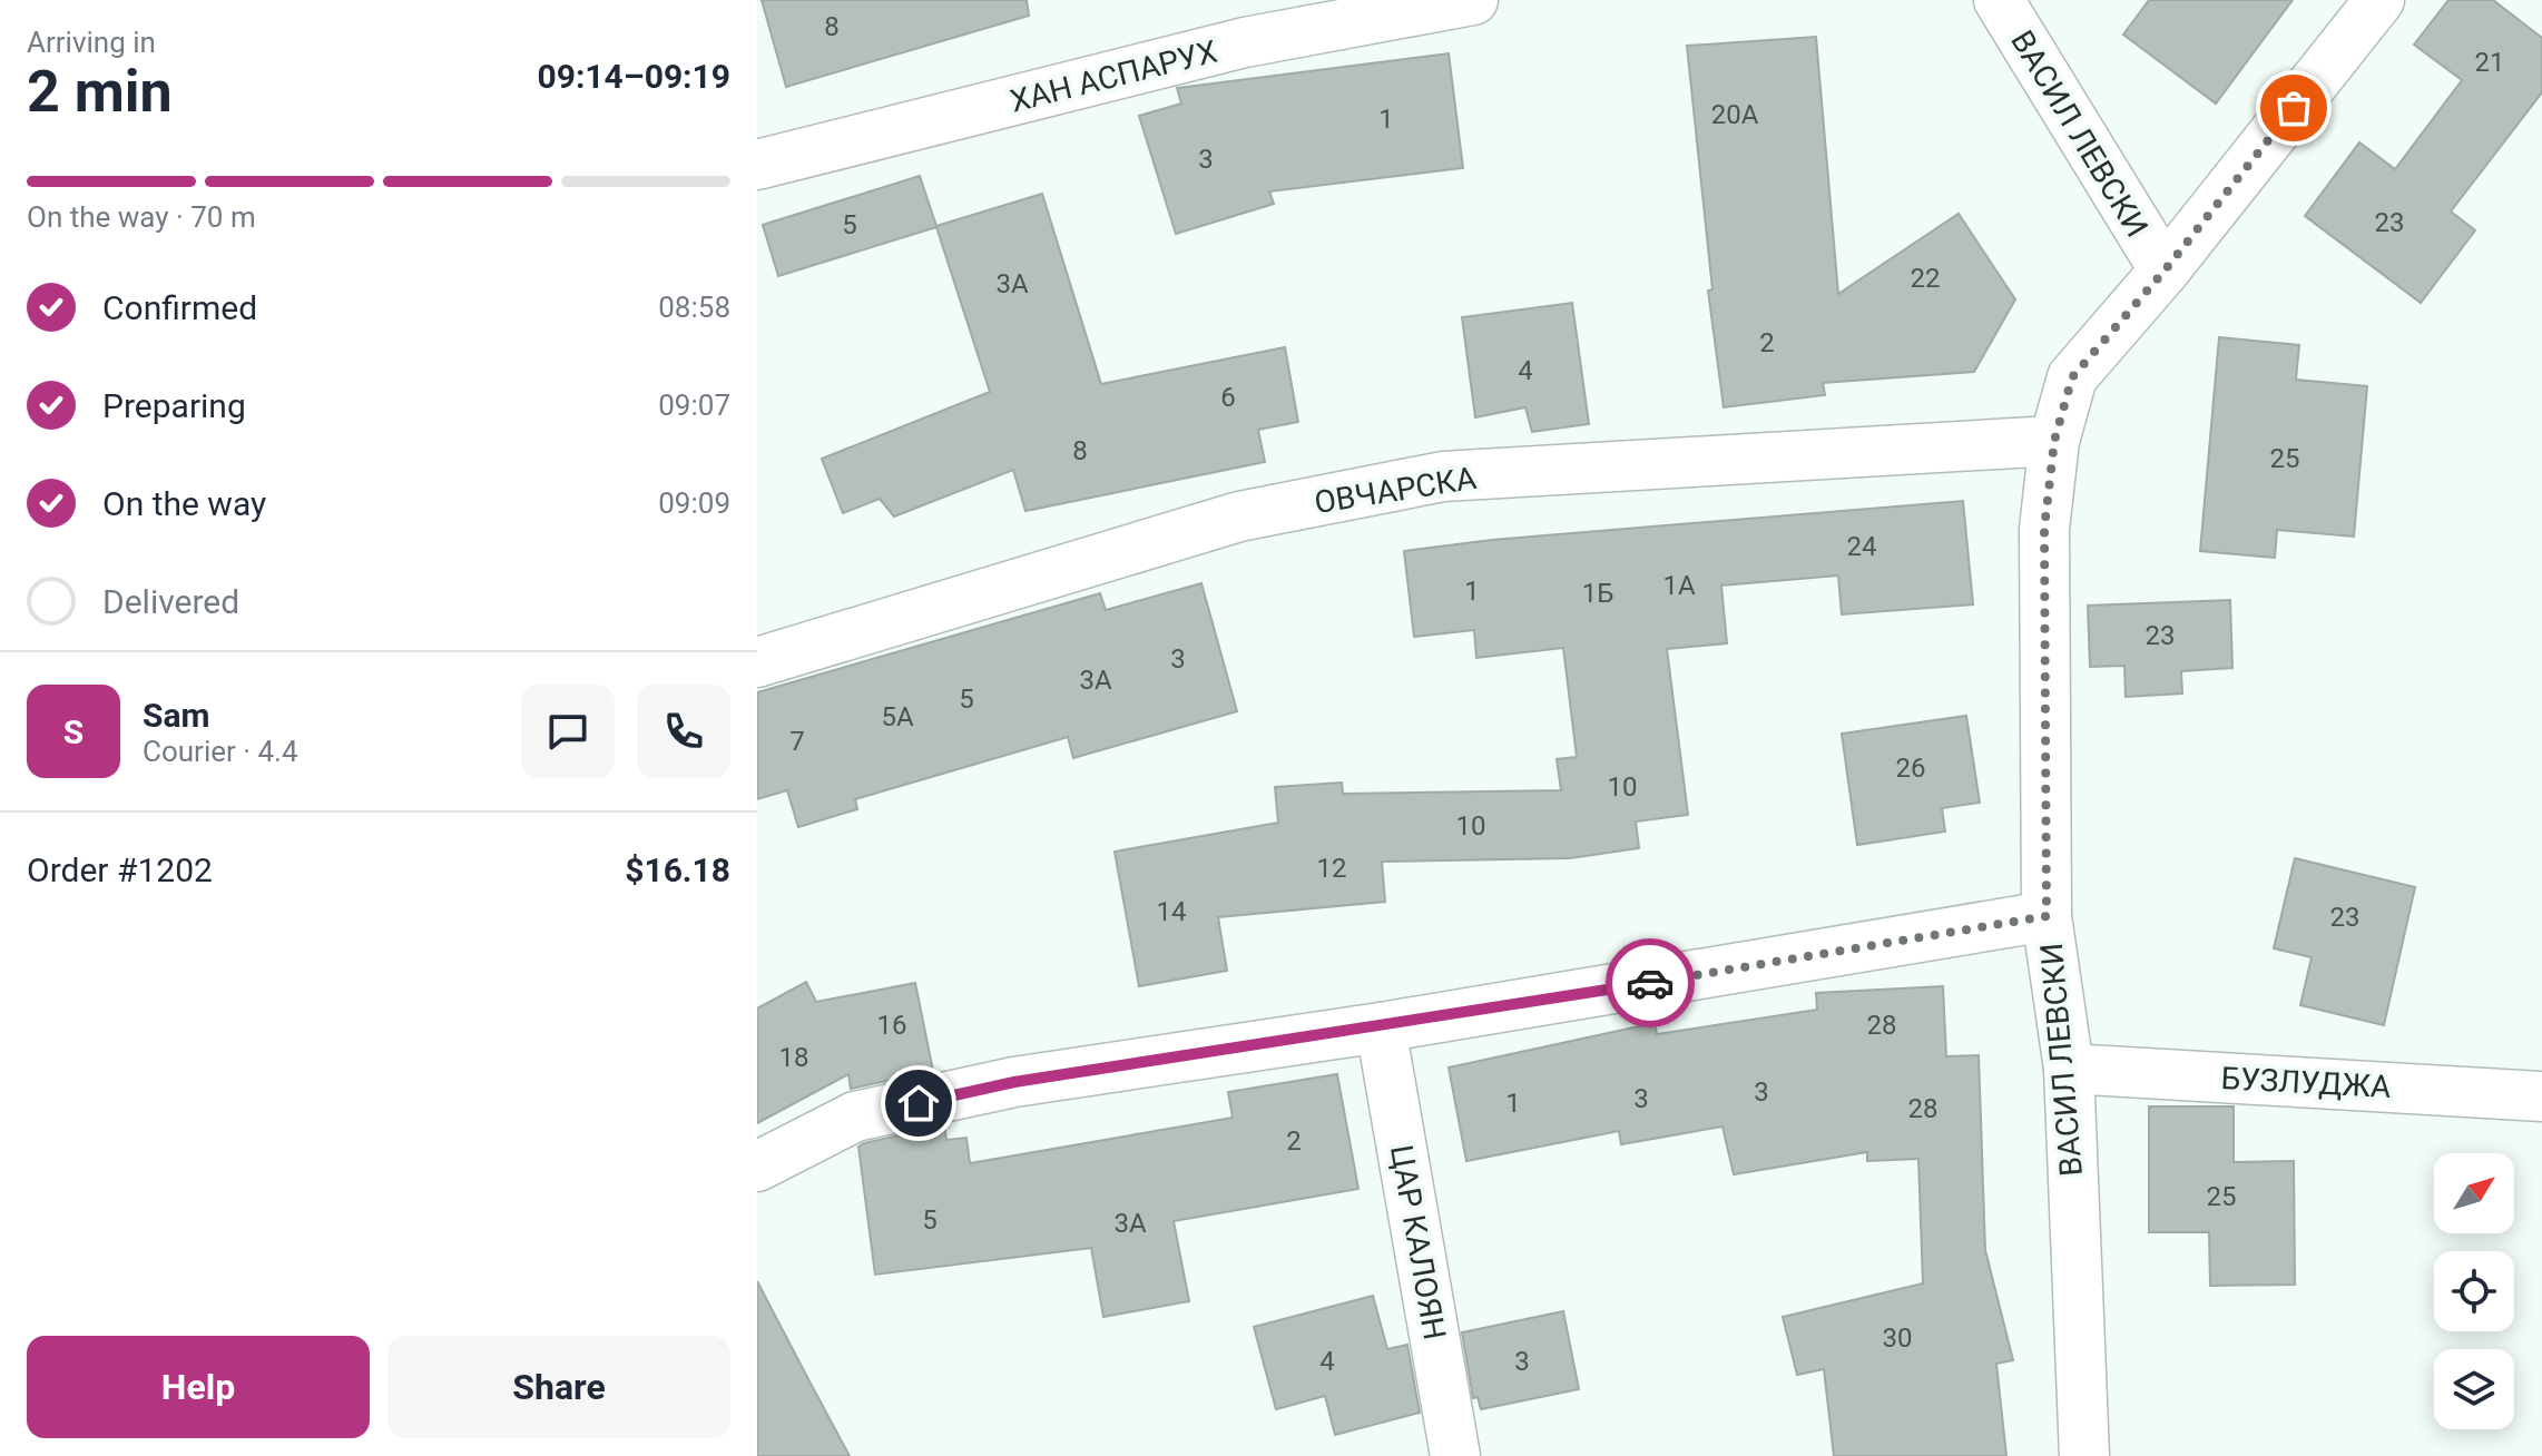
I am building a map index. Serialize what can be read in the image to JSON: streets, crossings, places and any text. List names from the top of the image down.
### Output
{
  "streets": {
    "street": [
      "ХАН АСПАРУХ",
      "ВАСИЛ ЛЕВСКИ",
      "ОВЧАРСКА",
      "БУЗЛУДЖА",
      "ЦАР КАЛОЯН"
    ]
  },
  "crossings": [
    ["ВАСИЛ ЛЕВСКИ", "ОВЧАРСКА"],
    ["ВАСИЛ ЛЕВСКИ", "БУЗЛУДЖА"]
  ],
  "house_numbers": [
    "8",
    "21",
    "20А",
    "1",
    "3",
    "23",
    "5",
    "22",
    "3А",
    "2",
    "4",
    "6",
    "8",
    "25",
    "24",
    "1А",
    "1",
    "1Б",
    "23",
    "3",
    "3А",
    "5",
    "5А",
    "7",
    "26",
    "10",
    "10",
    "12",
    "14",
    "23",
    "16",
    "28",
    "18",
    "3",
    "3",
    "1",
    "28",
    "2",
    "25",
    "5",
    "3А",
    "30",
    "4",
    "3"
  ],
  "north": "top right",
  "page": {
    "heading": ["2 min", "Arriving in", "09:14–09:19"],
    "panel": [
      "Sam",
      "Courier · 4.4",
      "Order #1202",
      "$16.18"
    ],
    "bar": "On the way · 70 m",
    "list": [
      ["Confirmed", "08:58"],
      ["Preparing", "09:07"],
      ["On the way", "09:09"],
      "Delivered"
    ],
    "round": "S",
    "buttons": ["Help", "Share"]
  }
}
